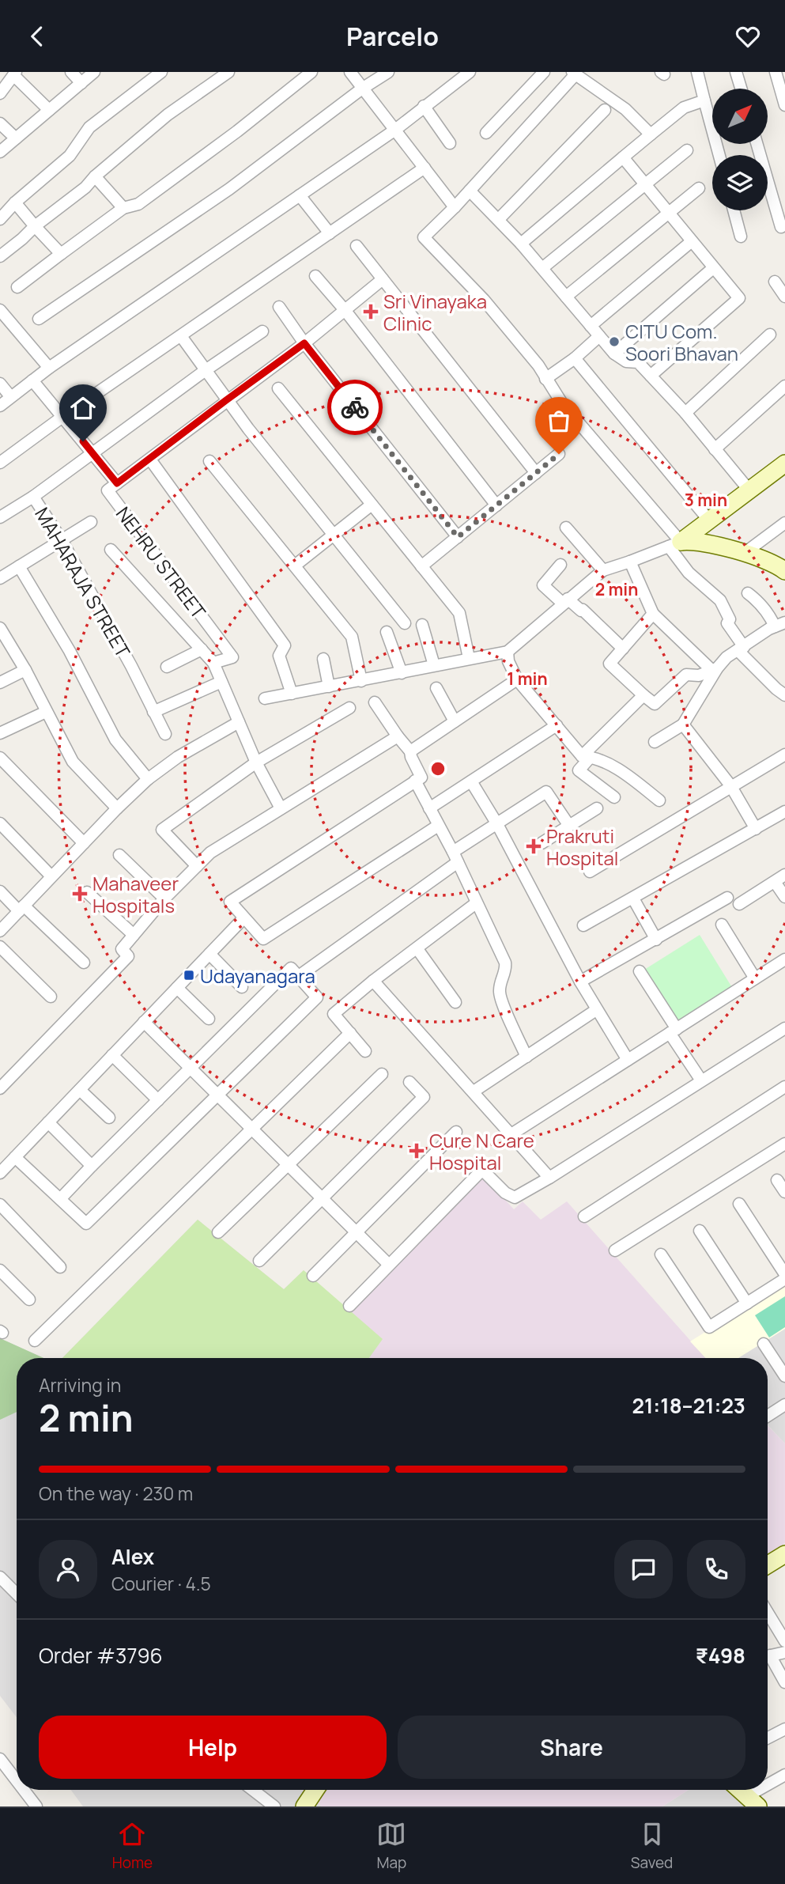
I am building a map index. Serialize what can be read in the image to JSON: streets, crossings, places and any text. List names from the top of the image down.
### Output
{
  "streets": {
    "street": ["NEHRU STREET", "MAHARAJA STREET"]
  },
  "places": {
    "health": [
      "Sri Vinayaka Clinic",
      "Prakruti Hospital",
      "Mahaveer Hospitals",
      "Cure N Care Hospital"
    ],
    "other": ["CITU Com. Soori Bhavan"],
    "transit": ["Udayanagara"]
  },
  "north": "top right",
  "page": {
    "header": "Parcelo",
    "heading": ["2 min", "Arriving in", "21:18–21:23"],
    "panel": [
      "Alex",
      "Courier · 4.5",
      "Order #3796",
      "₹498"
    ],
    "bar": "On the way · 230 m",
    "buttons": ["Help", "Share"],
    "tabs": ["Home", "Map", "Saved"]
  },
  "rings": ["3 min", "2 min", "1 min"]
}
